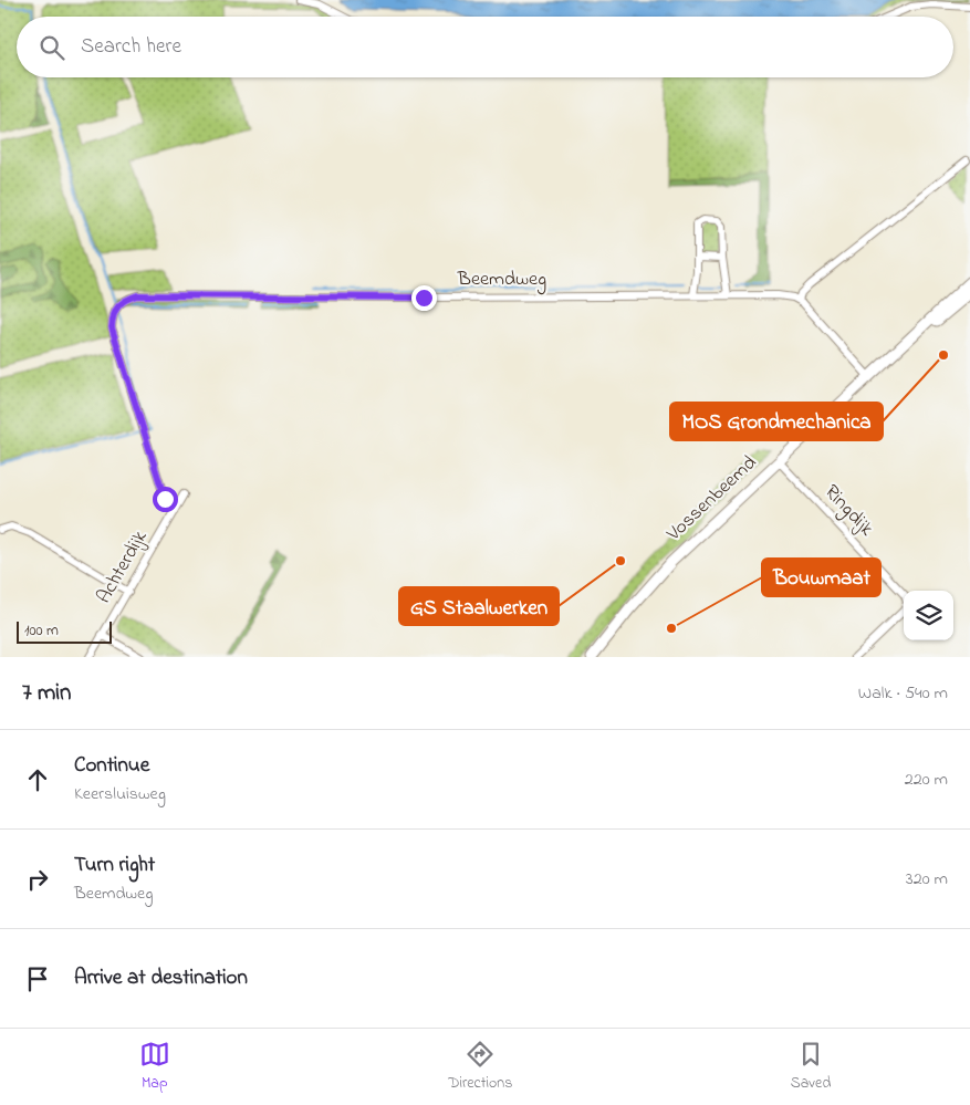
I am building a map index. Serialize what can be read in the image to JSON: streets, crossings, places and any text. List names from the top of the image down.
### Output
{
  "streets": {
    "main road": ["Vossenbeemd"],
    "street": ["Beemdweg", "Ringdijk", "Achterdijk"]
  },
  "crossings": [
    ["Beemdweg", "Achterdijk"],
    ["Vossenbeemd", "Ringdijk"]
  ],
  "places": ["MOS Grondmechanica", "GS Staalwerken", "Bouwmaat"],
  "scale_bar": "100 m",
  "page": {
    "search": "Search here",
    "scale": "100 m",
    "heading": ["7 min", "Walk · 540 m"],
    "list": [
      ["Continue", "Keersluisweg", "220 m"],
      ["Turn right", "Beemdweg", "320 m"],
      "Arrive at destination"
    ],
    "nav": ["Map", "Directions", "Saved"]
  }
}
